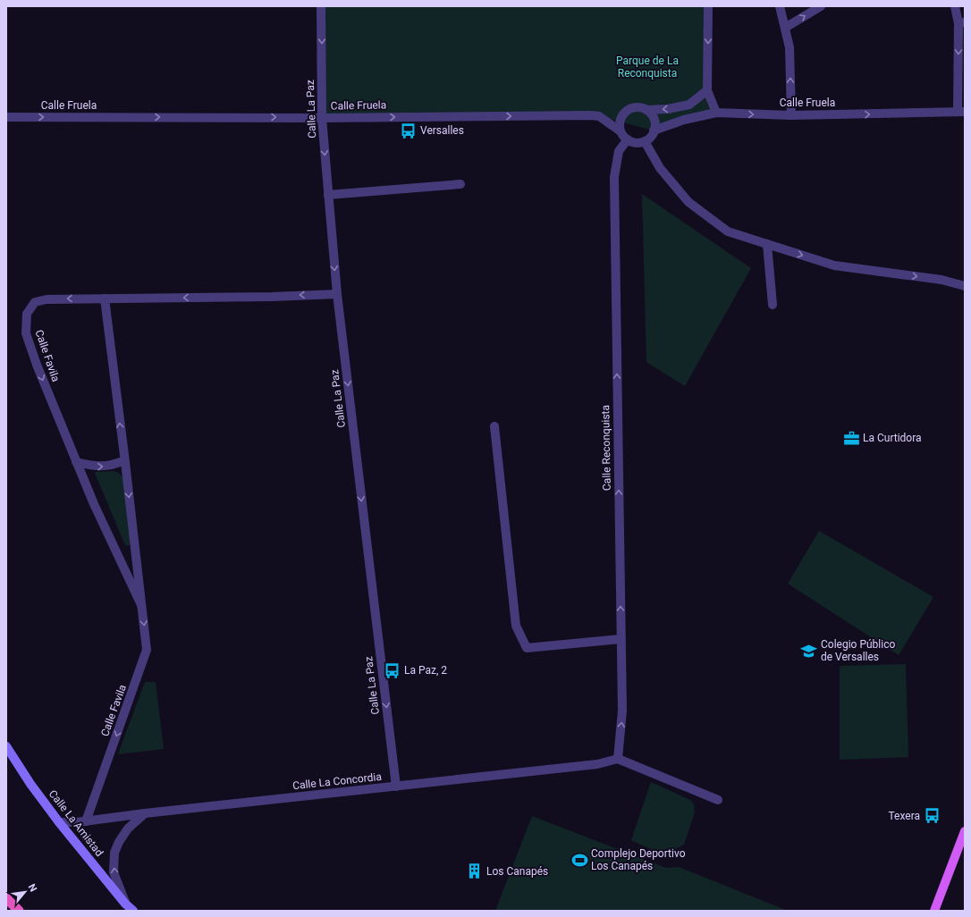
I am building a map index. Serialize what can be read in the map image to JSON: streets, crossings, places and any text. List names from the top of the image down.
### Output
{
  "streets": {
    "main road": ["Calle La Amistad"],
    "street": [
      "Calle Fruela",
      "Calle La Paz",
      "Calle Favila",
      "Calle Reconquista",
      "Calle La Concordia"
    ]
  },
  "crossings": [
    ["Calle Fruela", "Calle La Paz"],
    ["Calle Fruela", "Calle Reconquista"],
    ["Calle La Paz", "Calle Favila"],
    ["Calle La Paz", "Calle La Concordia"],
    ["Calle Favila", "Calle La Concordia"],
    ["Calle Reconquista", "Calle La Concordia"],
    ["Calle La Concordia", "Calle La Amistad"]
  ],
  "one_way": ["Calle Fruela", "Calle La Paz", "Calle Reconquista"],
  "parks": ["Parque de La Reconquista"],
  "places": {
    "bus stop": ["Versalles", "La Paz, 2", "Texera"],
    "office": ["La Curtidora"],
    "school or university": ["Colegio Público de Versalles"],
    "sports": ["Complejo Deportivo Los Canapés"],
    "building": ["Los Canapés"]
  },
  "north": "top right"
}
